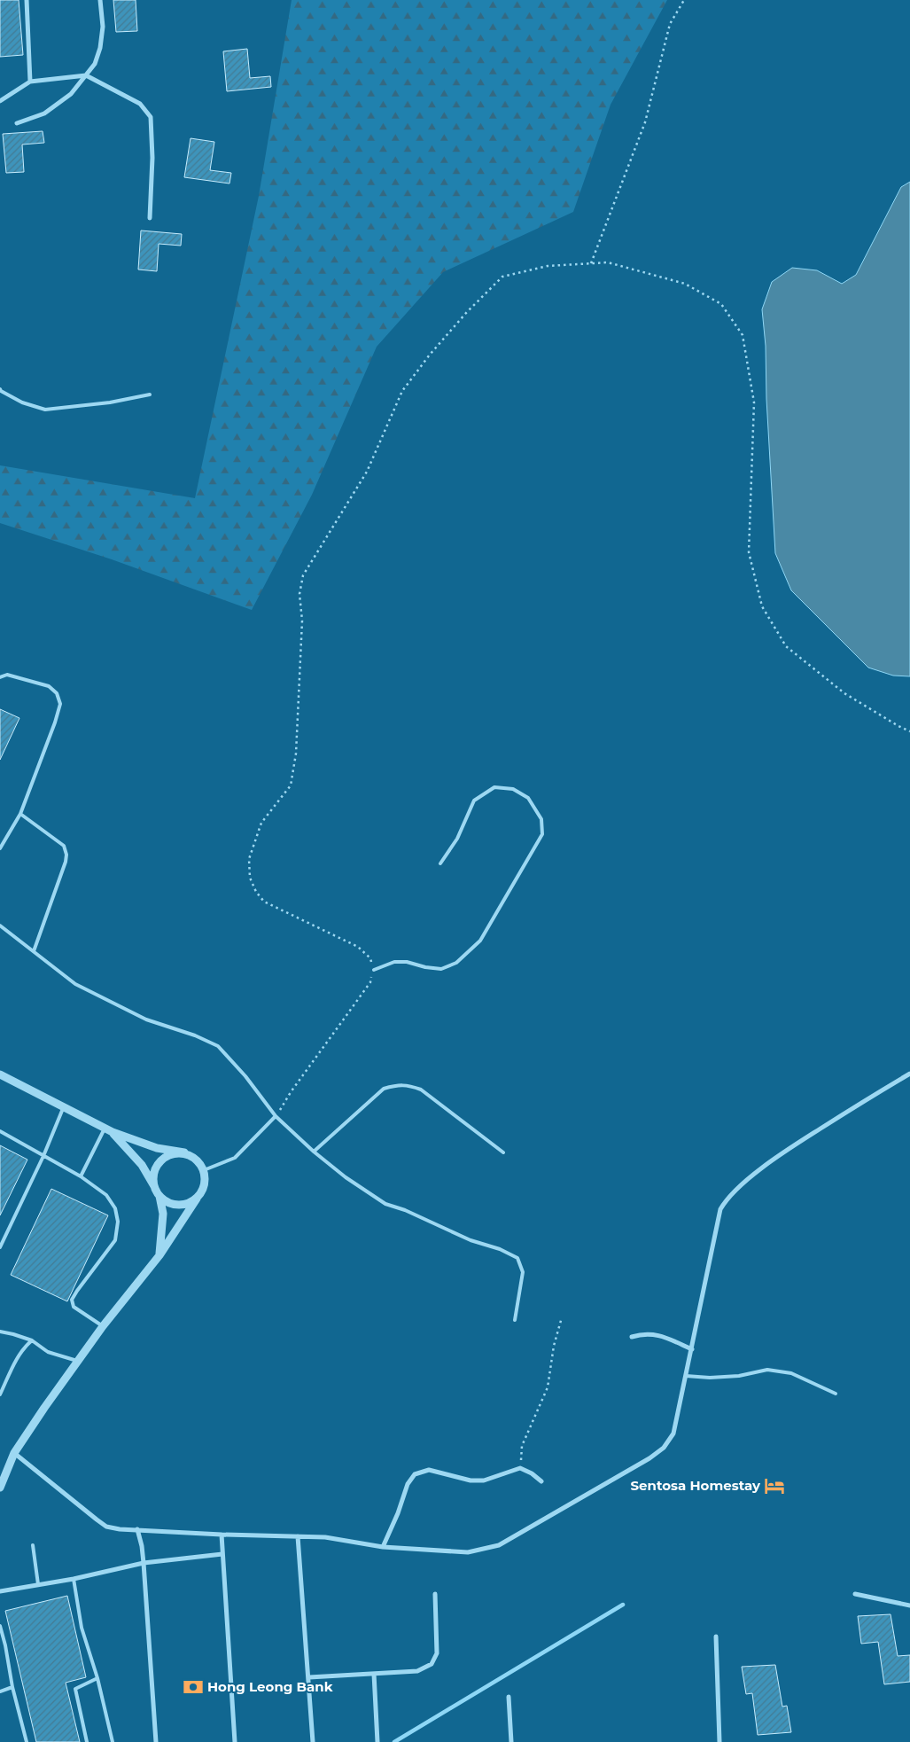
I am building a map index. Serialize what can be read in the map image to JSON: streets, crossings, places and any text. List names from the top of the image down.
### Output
{
  "places": {
    "hotel": ["Sentosa Homestay"],
    "bank": ["Hong Leong Bank"]
  }
}
